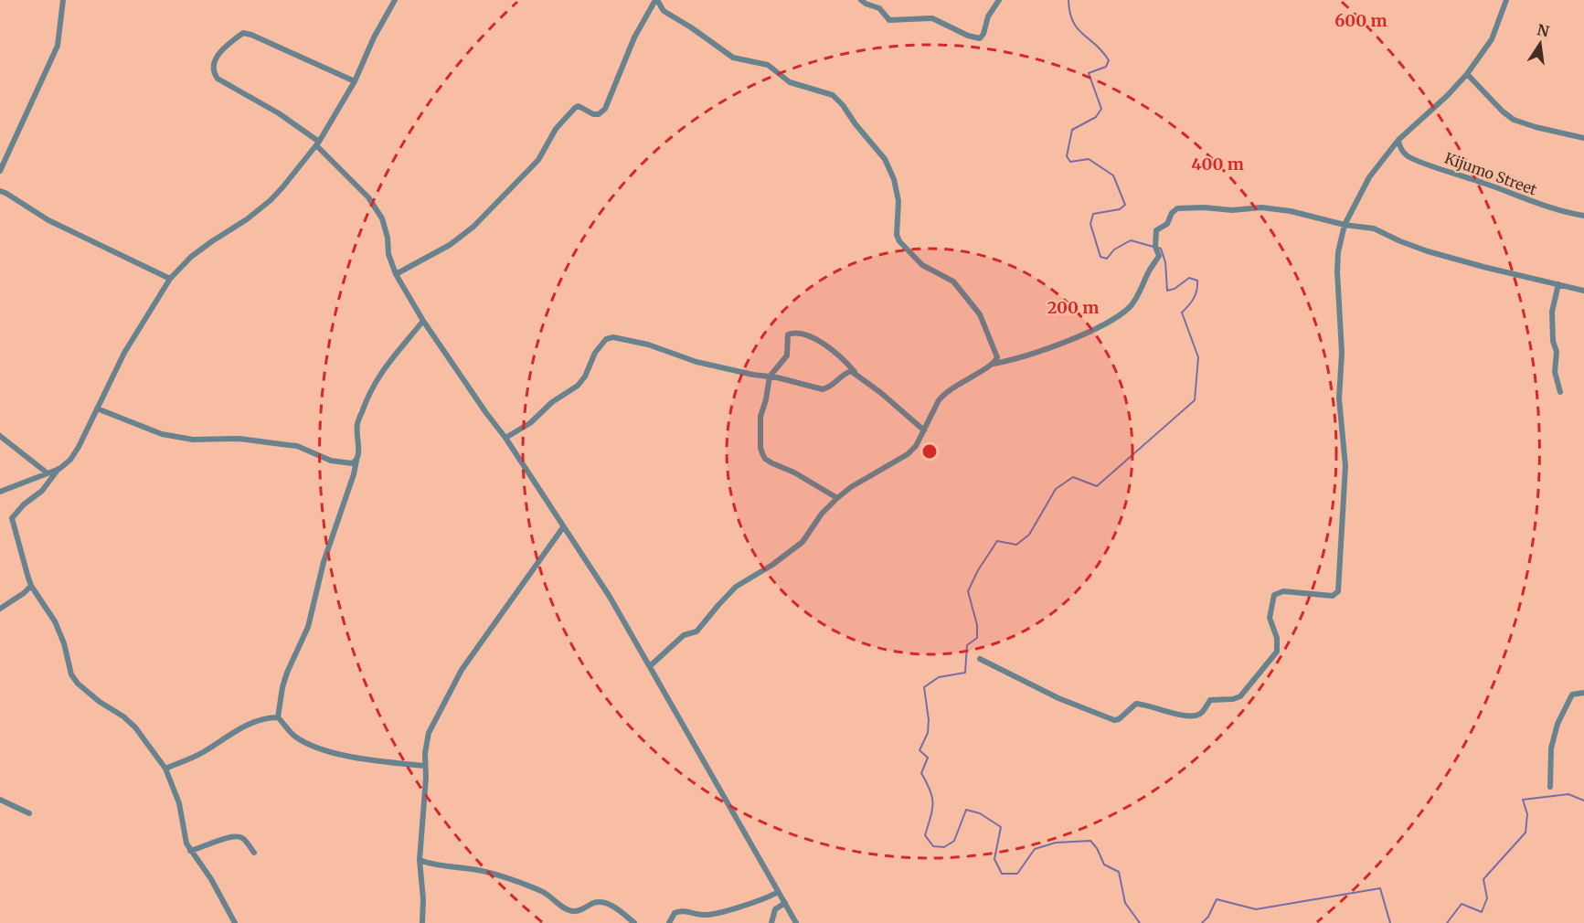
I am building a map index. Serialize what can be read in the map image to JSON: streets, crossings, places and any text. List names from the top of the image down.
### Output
{
  "streets": {
    "street": ["Kijumo Street"]
  },
  "north": "top",
  "rings": ["600 m", "400 m", "200 m"]
}
